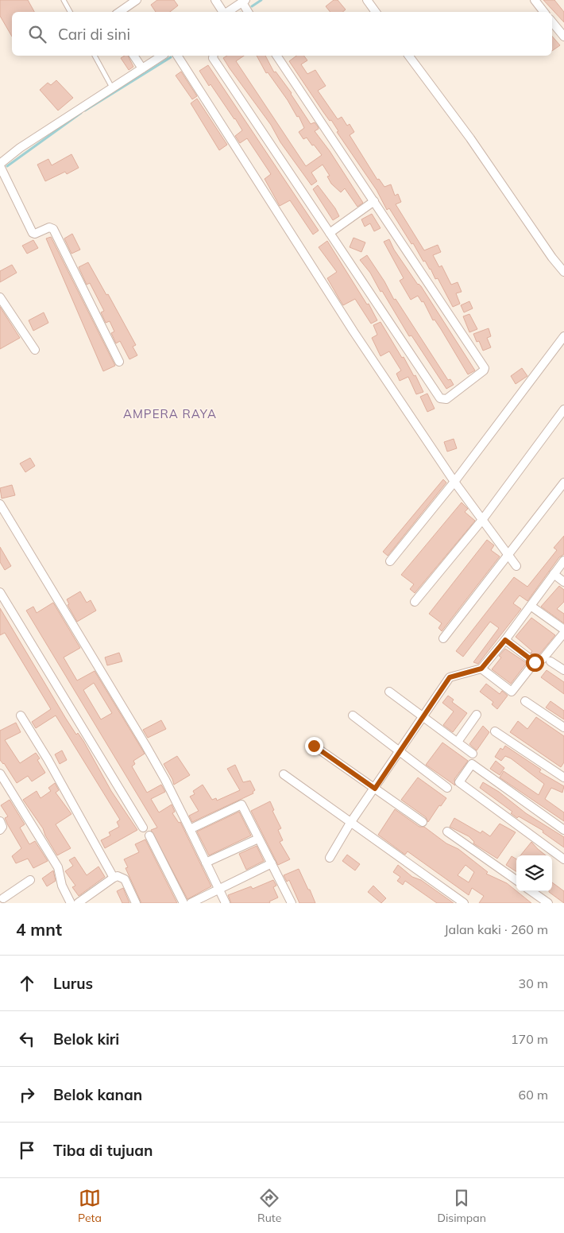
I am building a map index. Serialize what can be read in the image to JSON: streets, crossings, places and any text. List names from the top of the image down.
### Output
{
  "districts": ["AMPERA RAYA"],
  "page": {
    "search": "Cari di sini",
    "heading": ["4 mnt", "Jalan kaki · 260 m"],
    "list": [
      ["Lurus", "30 m"],
      ["Belok kiri", "170 m"],
      ["Belok kanan", "60 m"],
      "Tiba di tujuan"
    ],
    "nav": ["Peta", "Rute", "Disimpan"]
  }
}
